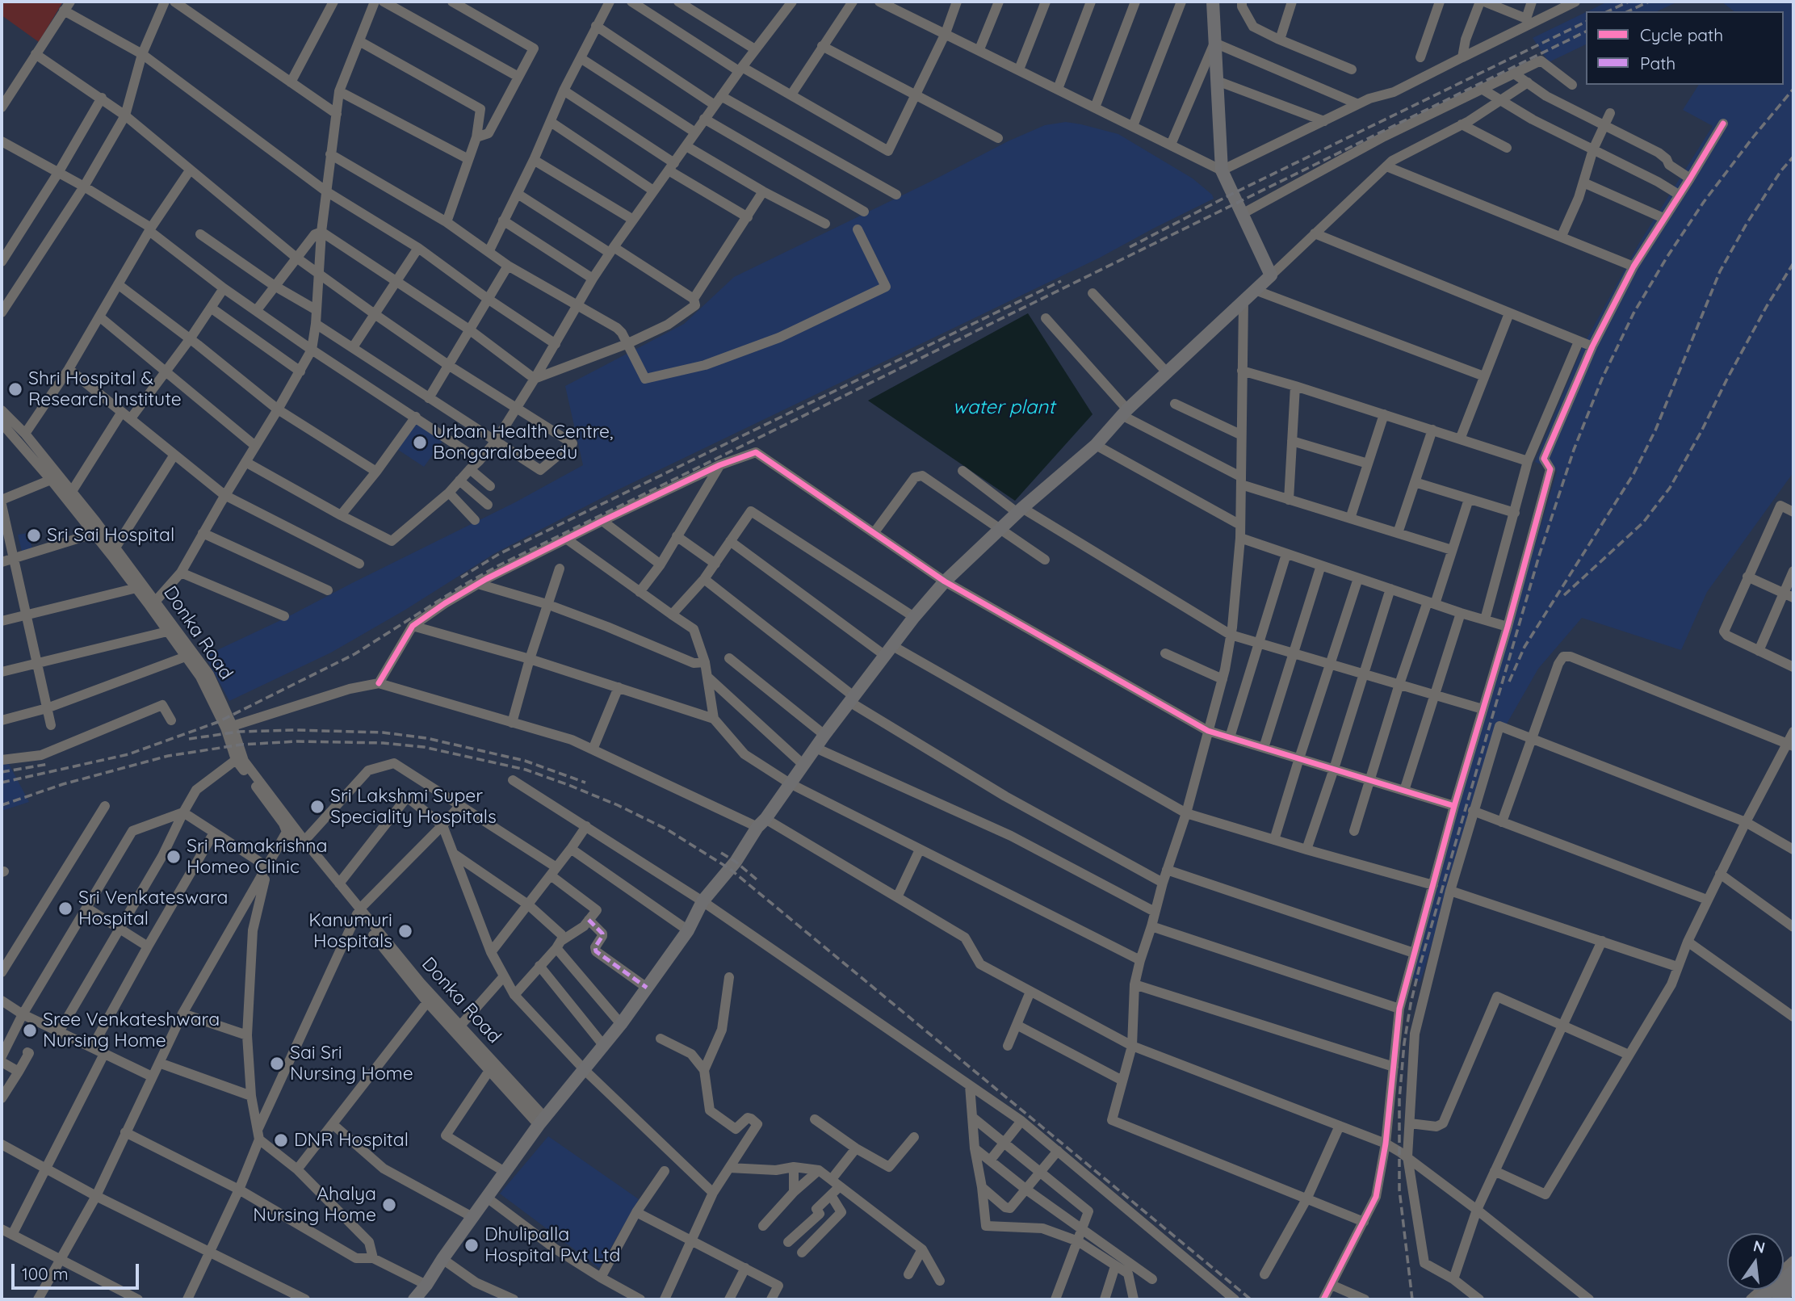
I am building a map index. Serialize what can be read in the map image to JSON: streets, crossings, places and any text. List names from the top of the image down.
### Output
{
  "streets": {
    "street": ["Donka Road"]
  },
  "water": ["water plant"],
  "places": [
    "Shri Hospital & Research Institute",
    "Urban Health Centre, Bongaralabeedu",
    "Sri Sai Hospital",
    "Sri Lakshmi Super Speciality Hospitals",
    "Sri Ramakrishna Homeo Clinic",
    "Sri Venkateswara Hospital",
    "Kanumuri Hospitals",
    "Sree Venkateshwara Nursing Home",
    "Sai Sri Nursing Home",
    "DNR Hospital",
    "Ahalya Nursing Home",
    "Dhulipalla Hospital Pvt Ltd"
  ],
  "legend": ["Cycle path", "Path"],
  "scale_bar": "100 m",
  "north": "top"
}
